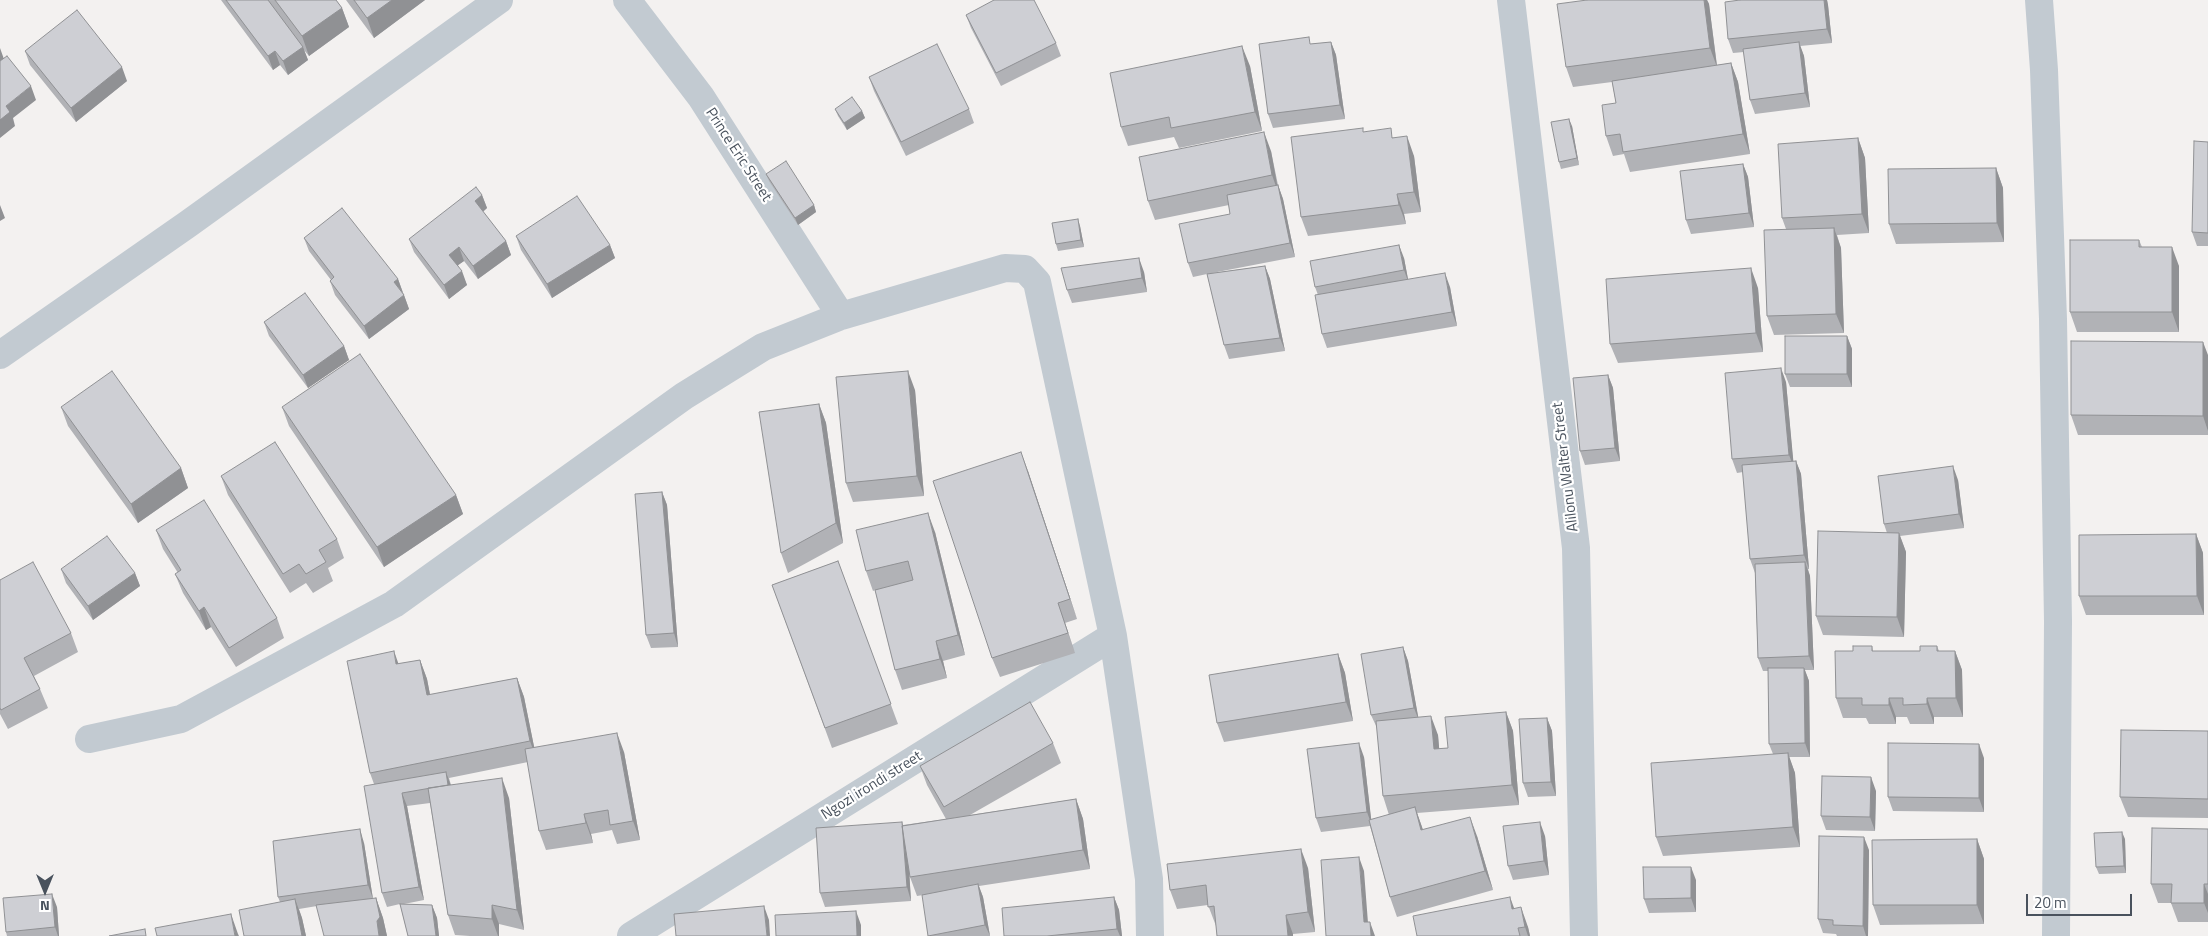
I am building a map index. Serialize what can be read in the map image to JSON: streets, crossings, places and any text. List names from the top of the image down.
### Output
{
  "streets": {
    "street": ["Prince Eric Street", "Alilonu Walter Street", "Ngozi irondi street"]
  },
  "scale_bar": "20 m",
  "north": "bottom"
}
